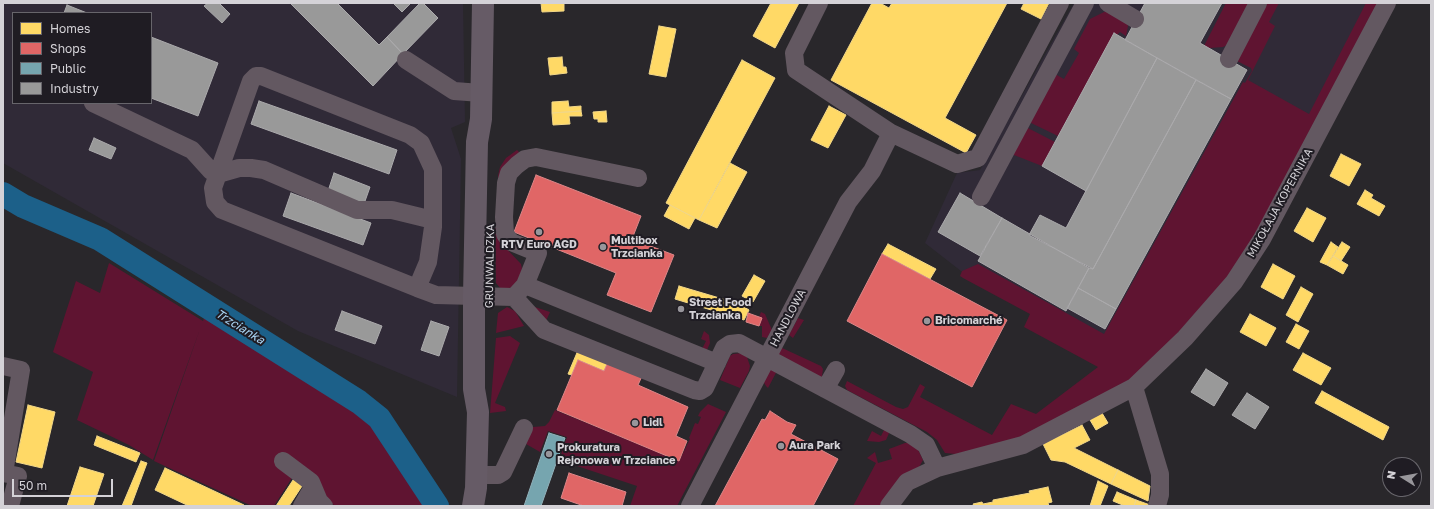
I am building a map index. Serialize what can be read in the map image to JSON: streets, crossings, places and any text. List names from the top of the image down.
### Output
{
  "streets": {
    "main road": ["GRUNWALDZKA"],
    "street": ["MIKOŁAJA KOPERNIKA", "HANDLOWA"]
  },
  "water": ["Trzcianka"],
  "places": [
    "RTV Euro AGD",
    "Multibox Trzcianka",
    "Street Food Trzcianka",
    "Bricomarché",
    "Lidl",
    "Aura Park",
    "Prokuratura Rejonowa w Trzciance"
  ],
  "legend": [
    "Homes",
    "Shops",
    "Public",
    "Industry"
  ],
  "scale_bar": "50 m",
  "north": "left"
}
